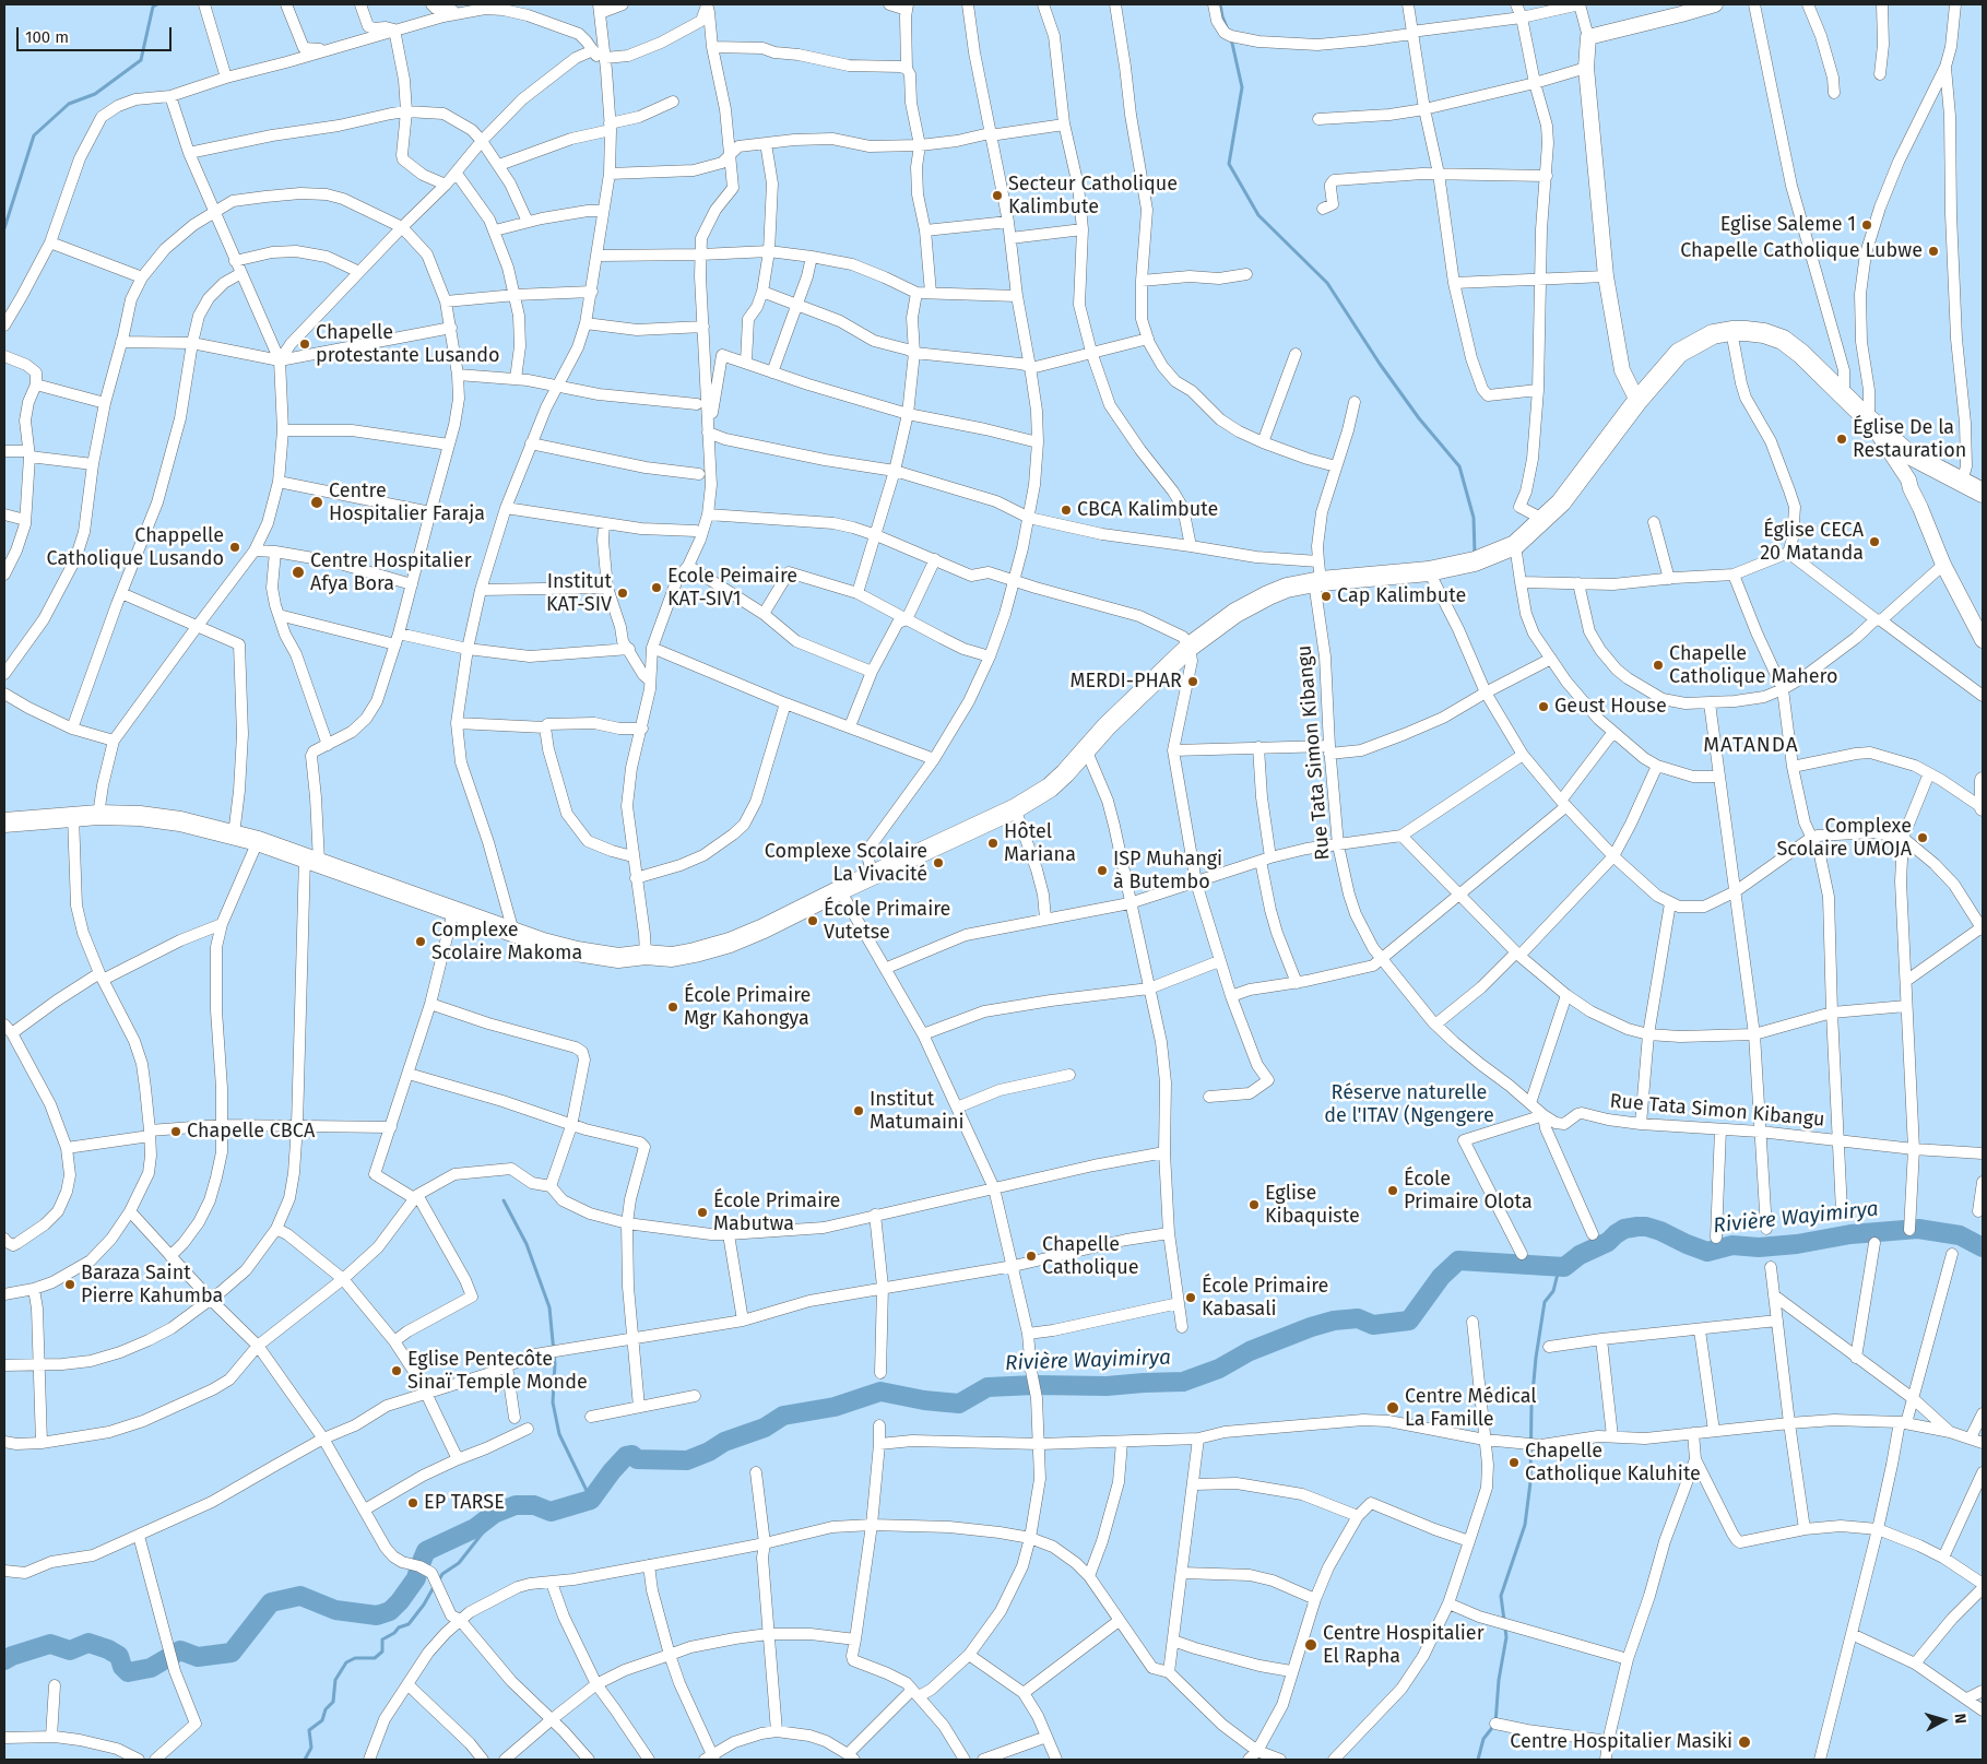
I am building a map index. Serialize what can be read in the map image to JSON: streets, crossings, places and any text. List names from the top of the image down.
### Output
{
  "streets": {
    "street": ["Rue Tata Simon Kibangu"]
  },
  "districts": ["MATANDA"],
  "water": ["Rivière Wayimirya"],
  "parks": ["Réserve naturelle de l'ITAV (Ngengere"],
  "places": [
    "Secteur Catholique Kalimbute",
    "Eglise Saleme 1",
    "Chapelle Catholique Lubwe",
    "Chapelle protestante Lusando",
    "Église De la Restauration",
    "Centre Hospitalier Faraja",
    "CBCA Kalimbute",
    "Église CECA 20 Matanda",
    "Chappelle Catholique Lusando",
    "Centre Hospitalier Afya Bora",
    "Ecole Peimaire KAT-SIV1",
    "Institut KAT-SIV",
    "Cap Kalimbute",
    "Chapelle Catholique Mahero",
    "MERDI-PHAR",
    "Geust House",
    "Complexe Scolaire UMOJA",
    "Hôtel Mariana",
    "Complexe Scolaire La Vivacité",
    "ISP Muhangi à Butembo",
    "École Primaire Vutetse",
    "Complexe Scolaire Makoma",
    "École Primaire Mgr Kahongya",
    "Institut Matumaini",
    "Chapelle CBCA",
    "École Primaire Olota",
    "Eglise Kibaquiste",
    "École Primaire Mabutwa",
    "Chapelle Catholique",
    "Baraza Saint Pierre Kahumba",
    "École Primaire Kabasali",
    "Eglise Pentecôte Sinaï Temple Monde",
    "Centre Médical La Famille",
    "Chapelle Catholique Kaluhite",
    "EP TARSE",
    "Centre Hospitalier El Rapha",
    "Centre Hospitalier Masiki"
  ],
  "scale_bar": "100 m",
  "north": "right"
}
